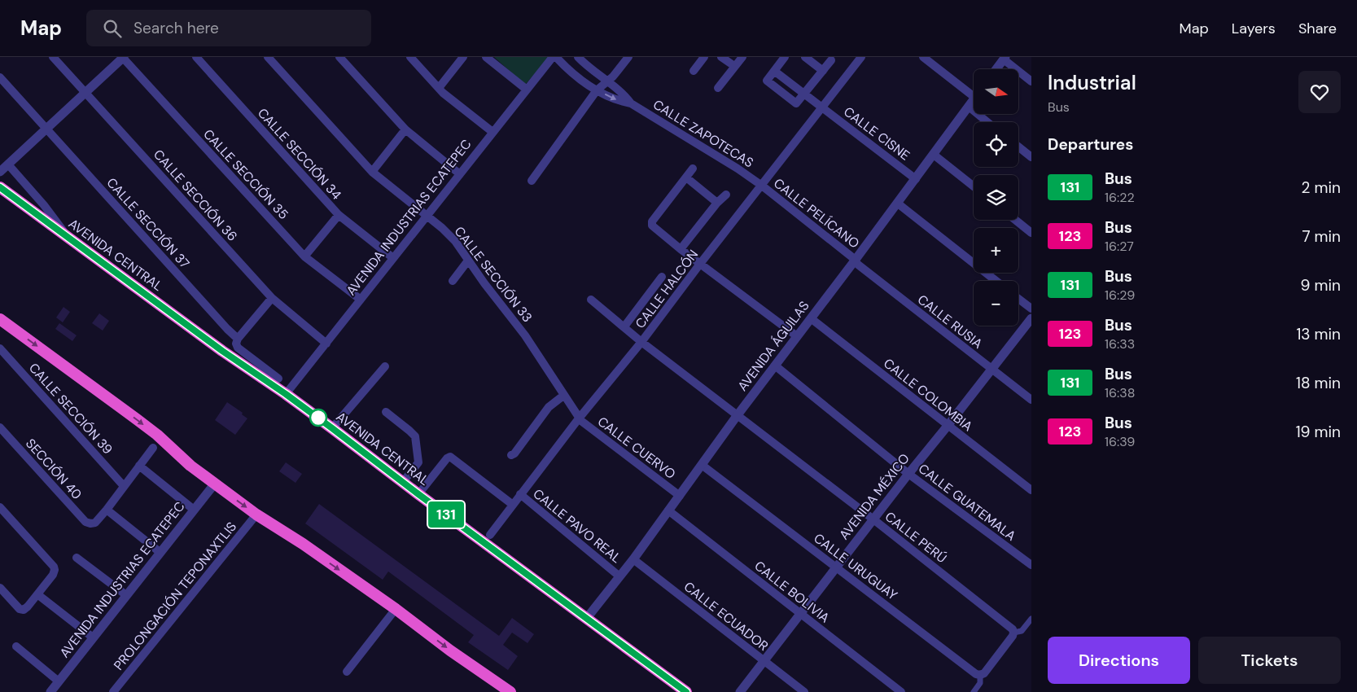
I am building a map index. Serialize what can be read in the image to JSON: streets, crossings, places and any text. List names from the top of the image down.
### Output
{
  "streets": {
    "highway": ["AVENIDA CENTRAL"],
    "street": [
      "CALLE ZAPOTECAS",
      "CALLE CISNE",
      "CALLE SECCIÓN 34",
      "CALLE SECCIÓN 35",
      "CALLE SECCIÓN 36",
      "CALLE PELÍCANO",
      "AVENIDA INDUSTRIAS ECATEPEC",
      "CALLE SECCIÓN 37",
      "CALLE SECCIÓN 33",
      "CALLE HALCÓN",
      "CALLE RUSIA",
      "AVENIDA ÁGUILAS",
      "CALLE COLOMBIA",
      "CALLE SECCIÓN 39",
      "CALLE CUERVO",
      "SECCIÓN 40",
      "AVENIDA MÉXICO",
      "CALLE GUATEMALA",
      "CALLE PAVO REAL",
      "CALLE PERÚ",
      "CALLE URUGUAY",
      "CALLE BOLIVIA",
      "PROLONGACIÓN TEPONAXTLIS",
      "CALLE ECUADOR"
    ]
  },
  "crossings": [
    ["CALLE ZAPOTECAS", "CALLE PELÍCANO"],
    ["CALLE ZAPOTECAS", "CALLE HALCÓN"],
    ["CALLE CISNE", "CALLE HALCÓN"],
    ["CALLE CISNE", "AVENIDA ÁGUILAS"],
    ["CALLE SECCIÓN 34", "AVENIDA INDUSTRIAS ECATEPEC"],
    ["CALLE SECCIÓN 35", "AVENIDA INDUSTRIAS ECATEPEC"],
    ["CALLE SECCIÓN 36", "AVENIDA INDUSTRIAS ECATEPEC"],
    ["CALLE PELÍCANO", "CALLE HALCÓN"],
    ["CALLE PELÍCANO", "CALLE RUSIA"],
    ["CALLE PELÍCANO", "AVENIDA ÁGUILAS"],
    ["AVENIDA INDUSTRIAS ECATEPEC", "AVENIDA CENTRAL"],
    ["AVENIDA INDUSTRIAS ECATEPEC", "CALLE SECCIÓN 33"],
    ["AVENIDA CENTRAL", "AVENIDA ÁGUILAS"],
    ["CALLE SECCIÓN 33", "CALLE HALCÓN"],
    ["CALLE SECCIÓN 33", "CALLE CUERVO"],
    ["CALLE HALCÓN", "CALLE CUERVO"],
    ["CALLE HALCÓN", "CALLE PAVO REAL"],
    ["CALLE HALCÓN", "CALLE PERÚ"],
    ["CALLE RUSIA", "AVENIDA ÁGUILAS"],
    ["CALLE RUSIA", "AVENIDA MÉXICO"],
    ["AVENIDA ÁGUILAS", "CALLE COLOMBIA"],
    ["AVENIDA ÁGUILAS", "CALLE CUERVO"],
    ["AVENIDA ÁGUILAS", "CALLE GUATEMALA"],
    ["AVENIDA ÁGUILAS", "CALLE PAVO REAL"],
    ["AVENIDA ÁGUILAS", "CALLE PERÚ"],
    ["AVENIDA ÁGUILAS", "CALLE URUGUAY"],
    ["AVENIDA ÁGUILAS", "CALLE BOLIVIA"],
    ["AVENIDA ÁGUILAS", "CALLE ECUADOR"],
    ["CALLE COLOMBIA", "AVENIDA MÉXICO"],
    ["AVENIDA MÉXICO", "CALLE GUATEMALA"],
    ["AVENIDA MÉXICO", "CALLE PERÚ"],
    ["AVENIDA MÉXICO", "CALLE URUGUAY"],
    ["AVENIDA MÉXICO", "CALLE BOLIVIA"],
    ["AVENIDA MÉXICO", "CALLE ECUADOR"]
  ],
  "lines": ["bus line 131"],
  "north": "right",
  "page": {
    "header": "Map",
    "search": "Search here",
    "nav": ["Map", "Layers", "Share"],
    "on_map": "131",
    "heading": [
      ["Industrial", "Bus"],
      "Departures"
    ],
    "map_buttons": ["+", "−"],
    "list": [
      {
        "mark": "131",
        "name": "Bus",
        "note": "16:22",
        "value": "2 min"
      },
      {
        "mark": "123",
        "name": "Bus",
        "note": "16:27",
        "value": "7 min"
      },
      {
        "mark": "131",
        "name": "Bus",
        "note": "16:29",
        "value": "9 min"
      },
      {
        "mark": "123",
        "name": "Bus",
        "note": "16:33",
        "value": "13 min"
      },
      {
        "mark": "131",
        "name": "Bus",
        "note": "16:38",
        "value": "18 min"
      },
      {
        "mark": "123",
        "name": "Bus",
        "note": "16:39",
        "value": "19 min"
      }
    ],
    "buttons": ["Directions", "Tickets"]
  }
}
